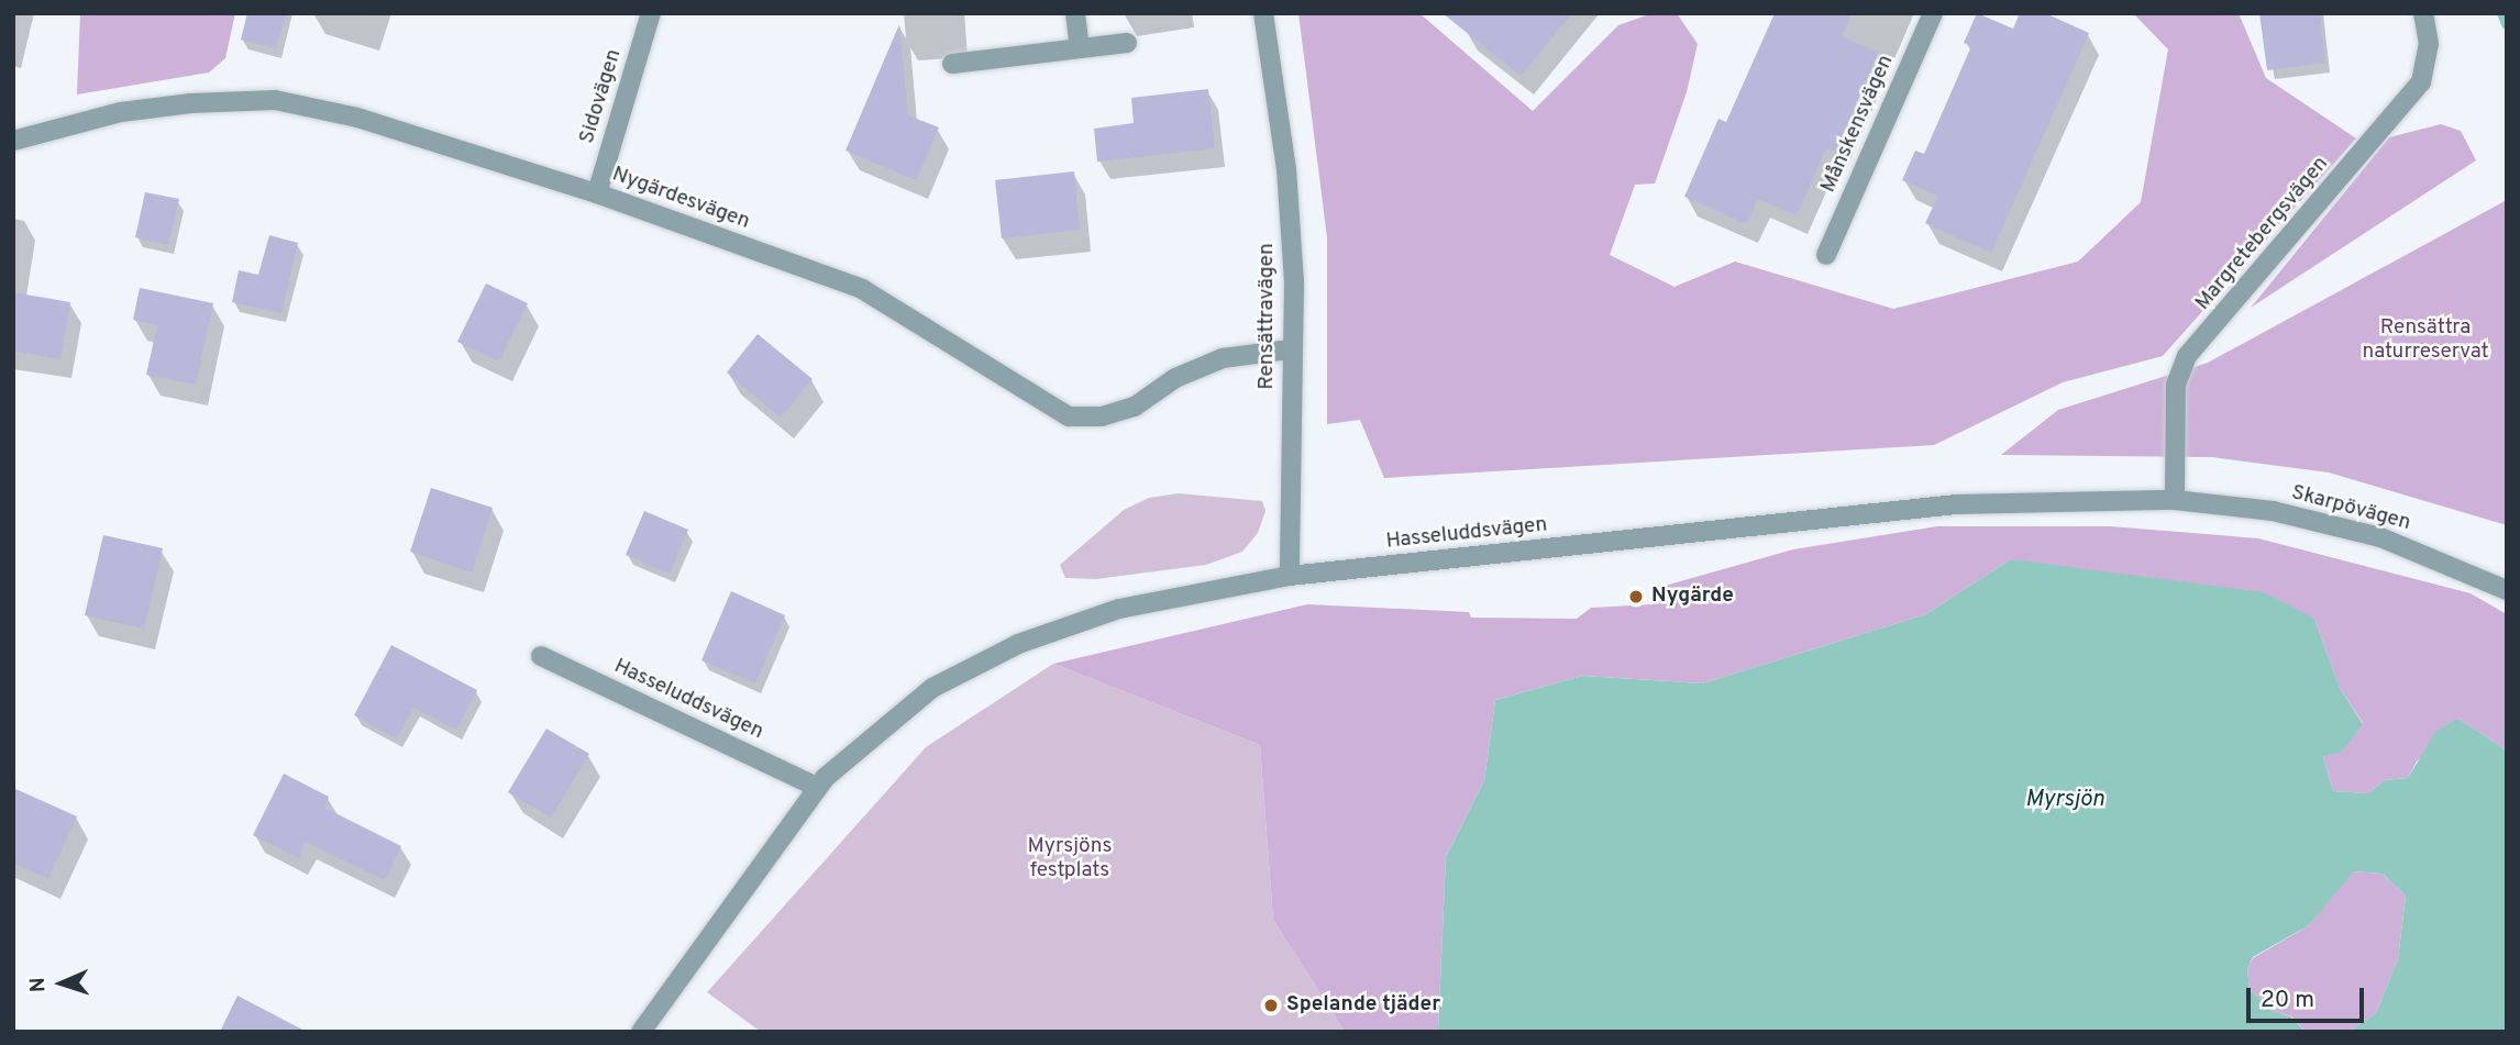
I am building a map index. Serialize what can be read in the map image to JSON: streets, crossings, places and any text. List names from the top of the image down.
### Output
{
  "streets": {
    "street": [
      "Sidovägen",
      "Månskensvägen",
      "Nygärdesvägen",
      "Margretebergsvägen",
      "Rensättravägen",
      "Skarpövägen",
      "Hasseluddsvägen"
    ]
  },
  "crossings": [
    ["Sidovägen", "Nygärdesvägen"],
    ["Nygärdesvägen", "Rensättravägen"],
    ["Margretebergsvägen", "Skarpövägen"],
    ["Margretebergsvägen", "Hasseluddsvägen"],
    ["Rensättravägen", "Hasseluddsvägen"],
    ["Skarpövägen", "Hasseluddsvägen"]
  ],
  "water": ["Myrsjön"],
  "parks": ["Rensättra naturreservat", "Myrsjöns festplats"],
  "places": ["Nygärde", "Spelande tjäder"],
  "scale_bar": "20 m",
  "north": "left"
}
